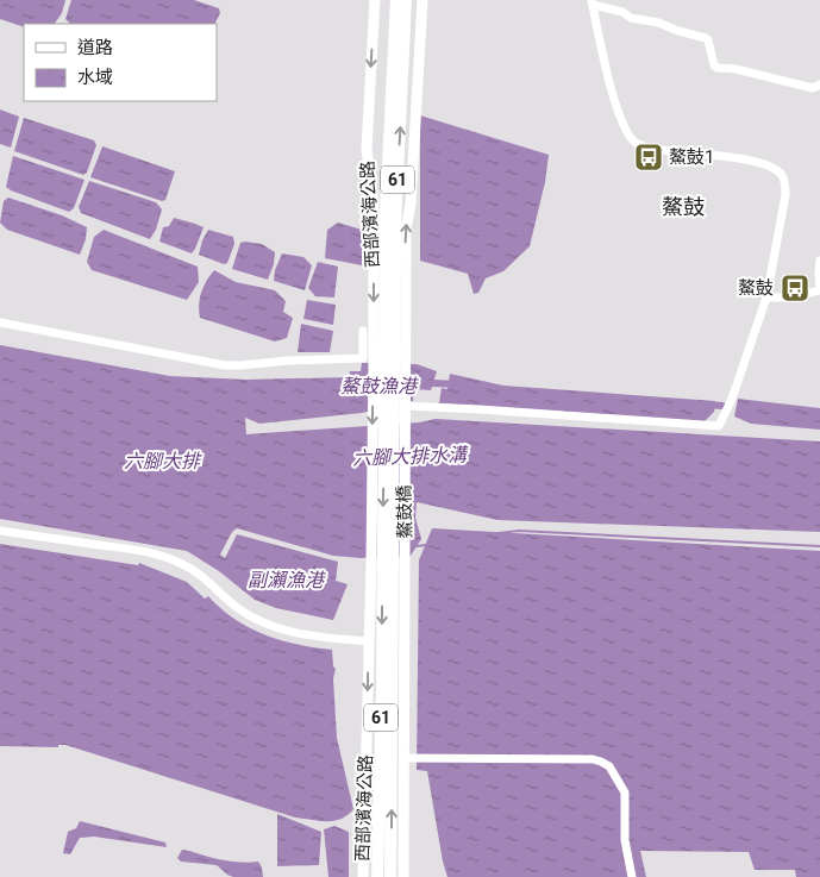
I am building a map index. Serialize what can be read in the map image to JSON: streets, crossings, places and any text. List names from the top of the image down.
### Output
{
  "streets": {
    "highway": ["61", "鰲鼓橋"],
    "main road": ["西部濱海公路"]
  },
  "crossings": [
    ["61", "西部濱海公路"],
    ["61", "鰲鼓橋"],
    ["西部濱海公路", "鰲鼓橋"]
  ],
  "districts": ["鰲鼓"],
  "water": [
    "鰲鼓漁港",
    "六腳大排水溝",
    "六腳大排",
    "副瀨漁港"
  ],
  "places": {
    "bus stop": ["鰲鼓1", "鰲鼓"]
  },
  "legend": ["道路", "水域"]
}
